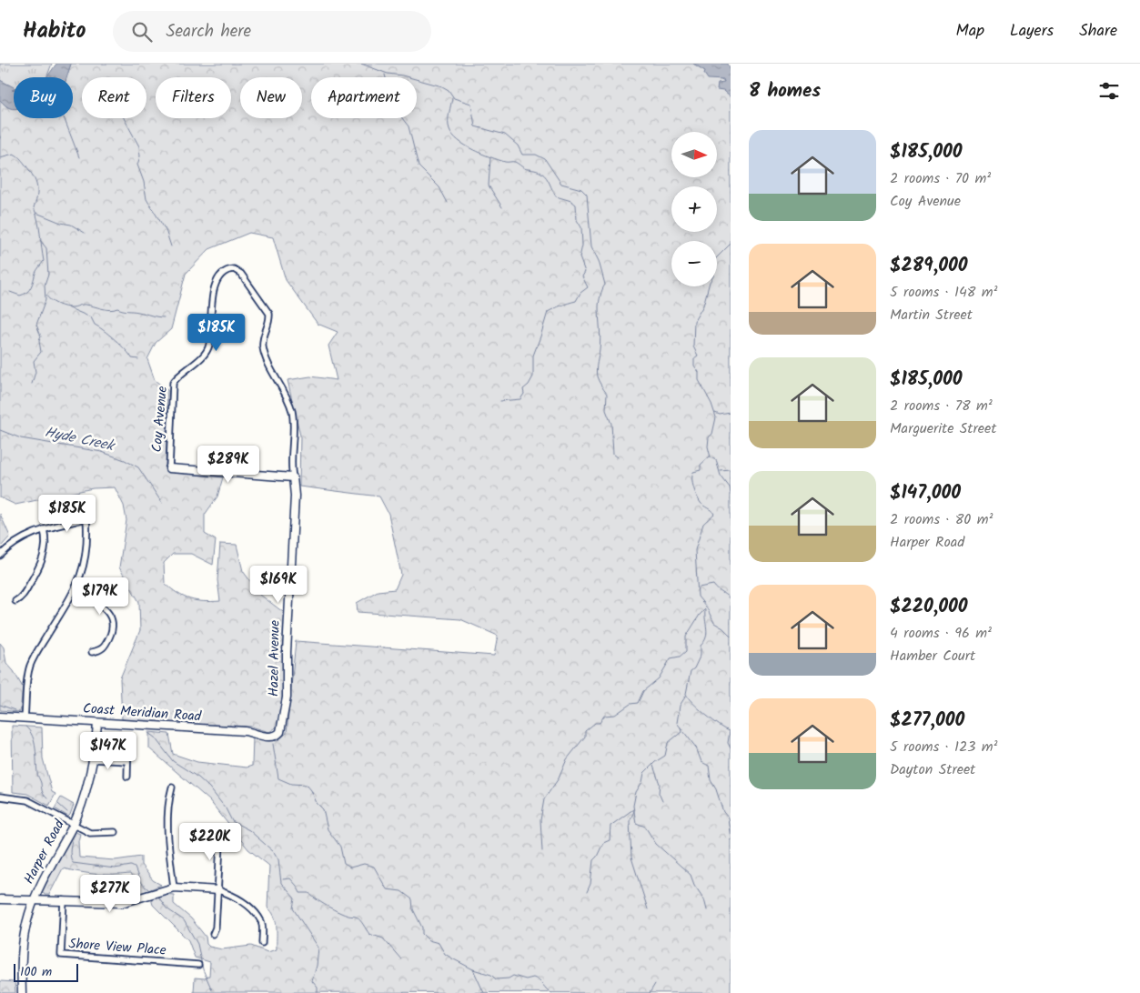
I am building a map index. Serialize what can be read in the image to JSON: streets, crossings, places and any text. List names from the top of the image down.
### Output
{
  "streets": {
    "street": [
      "Coy Avenue",
      "Hazel Avenue",
      "Coast Meridian Road",
      "Harper Road",
      "Shore View Place"
    ]
  },
  "crossings": [
    ["Coy Avenue", "Hazel Avenue"],
    ["Hazel Avenue", "Coast Meridian Road"],
    ["Coast Meridian Road", "Harper Road"]
  ],
  "water": ["Hyde Creek"],
  "scale_bar": "100 m",
  "north": "right",
  "page": {
    "header": "Habito",
    "search": "Search here",
    "nav": ["Map", "Layers", "Share"],
    "heading": "8 homes",
    "chip": [
      "Buy",
      "Rent",
      "Filters",
      "New",
      "Apartment"
    ],
    "list": [
      {
        "name": "$185,000",
        "note": "2 rooms · 70 m² · Coy Avenue"
      },
      {
        "name": "$289,000",
        "note": "5 rooms · 148 m² · Martin Street"
      },
      {
        "name": "$185,000",
        "note": "2 rooms · 78 m² · Marguerite Street"
      },
      {
        "name": "$147,000",
        "note": "2 rooms · 80 m² · Harper Road"
      },
      {
        "name": "$220,000",
        "note": "4 rooms · 96 m² · Hamber Court"
      },
      {
        "name": "$277,000",
        "note": "5 rooms · 123 m² · Dayton Street"
      }
    ],
    "map_buttons": ["+", "−"],
    "price": [
      "$185K",
      "$289K",
      "$185K",
      "$169K",
      "$179K",
      "$147K",
      "$220K",
      "$277K"
    ],
    "scale": "100 m"
  }
}
